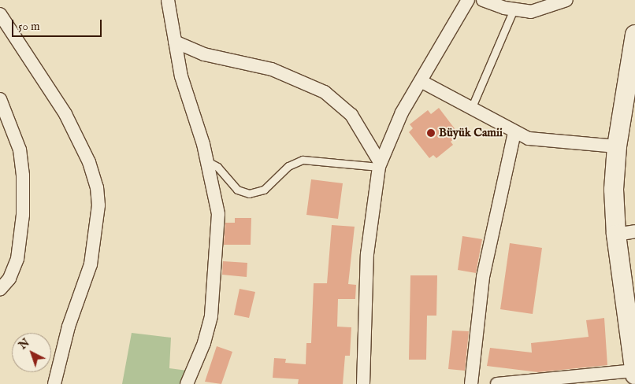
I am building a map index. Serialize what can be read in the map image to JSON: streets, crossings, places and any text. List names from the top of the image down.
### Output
{
  "places": ["Büyük Camii"],
  "scale_bar": "50 m",
  "north": "top left"
}
